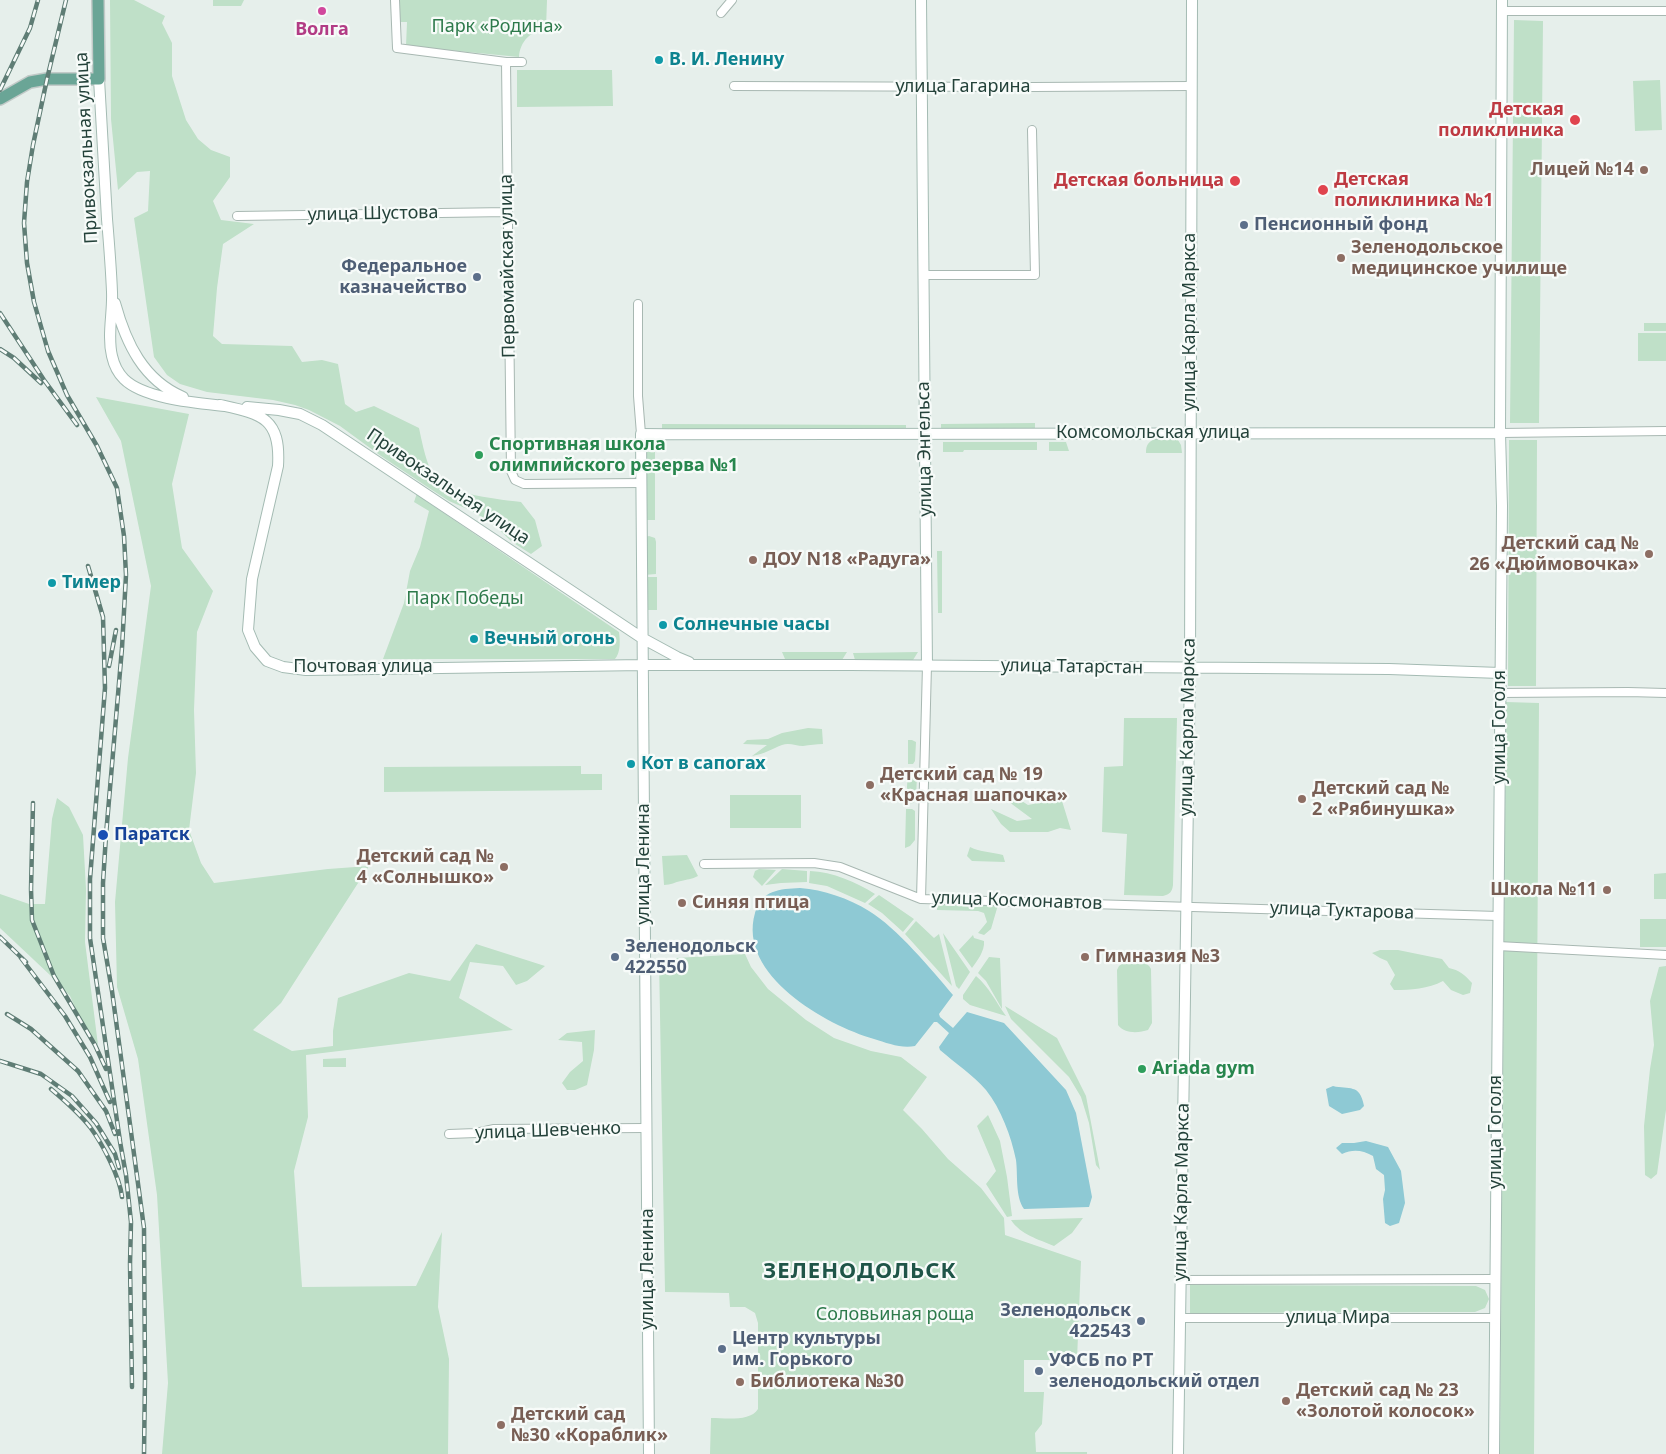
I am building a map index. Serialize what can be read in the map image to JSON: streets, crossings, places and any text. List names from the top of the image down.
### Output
{
  "streets": {
    "main road": ["Привокзальная улица"],
    "street": [
      "улица Гагарина",
      "улица Шустова",
      "Первомайская улица",
      "улица Карла Маркса",
      "Комсомольская улица",
      "улица Энгельса",
      "Почтовая улица",
      "улица Татарстан",
      "улица Гоголя",
      "улица Ленина",
      "улица Космонавтов",
      "улица Туктарова",
      "улица Шевченко",
      "улица Мира"
    ]
  },
  "crossings": [
    ["улица Гагарина", "улица Карла Маркса"],
    ["улица Гагарина", "улица Энгельса"],
    ["Привокзальная улица", "Почтовая улица"],
    ["Привокзальная улица", "улица Татарстан"],
    ["Привокзальная улица", "улица Ленина"],
    ["улица Шустова", "Первомайская улица"],
    ["Первомайская улица", "улица Ленина"],
    ["улица Карла Маркса", "Комсомольская улица"],
    ["улица Карла Маркса", "улица Татарстан"],
    ["улица Карла Маркса", "улица Космонавтов"],
    ["улица Карла Маркса", "улица Туктарова"],
    ["улица Карла Маркса", "улица Мира"],
    ["Комсомольская улица", "улица Энгельса"],
    ["Комсомольская улица", "улица Гоголя"],
    ["Комсомольская улица", "улица Ленина"],
    ["улица Энгельса", "улица Татарстан"],
    ["улица Энгельса", "улица Космонавтов"],
    ["Почтовая улица", "улица Татарстан"],
    ["Почтовая улица", "улица Ленина"],
    ["улица Татарстан", "улица Гоголя"],
    ["улица Татарстан", "улица Ленина"],
    ["улица Гоголя", "улица Туктарова"],
    ["улица Гоголя", "улица Мира"],
    ["улица Ленина", "улица Шевченко"],
    ["улица Космонавтов", "улица Туктарова"]
  ],
  "districts": ["ЗЕЛЕНОДОЛЬСК"],
  "parks": ["Парк «Родина»", "Парк Победы", "Соловьиная роща"],
  "places": [
    "Волга",
    "В. И. Ленину",
    "Детская поликлиника",
    "Лицей №14",
    "Детская больница",
    "Детская поликлиника №1",
    "Пенсионный фонд",
    "Зеленодольское медицинское училище",
    "Федеральное казначейство",
    "Спортивная школа олимпийского резерва №1",
    "Детский сад № 26 «Дюймовочка»",
    "ДОУ N18 «Радуга»",
    "Тимер",
    "Солнечные часы",
    "Вечный огонь",
    "Кот в сапогах",
    "Детский сад № 19 «Красная шапочка»",
    "Детский сад № 2 «Рябинушка»",
    "Паратск",
    "Детский сад № 4 «Солнышко»",
    "Школа №11",
    "Синяя птица",
    "Зеленодольск 422550",
    "Гимназия №3",
    "Ariada gym",
    "Зеленодольск 422543",
    "Центр культуры им. Горького",
    "УФСБ по РТ зеленодольский отдел",
    "Библиотека №30",
    "Детский сад № 23 «Золотой колосок»",
    "Детский сад №30 «Кораблик»"
  ]
}
